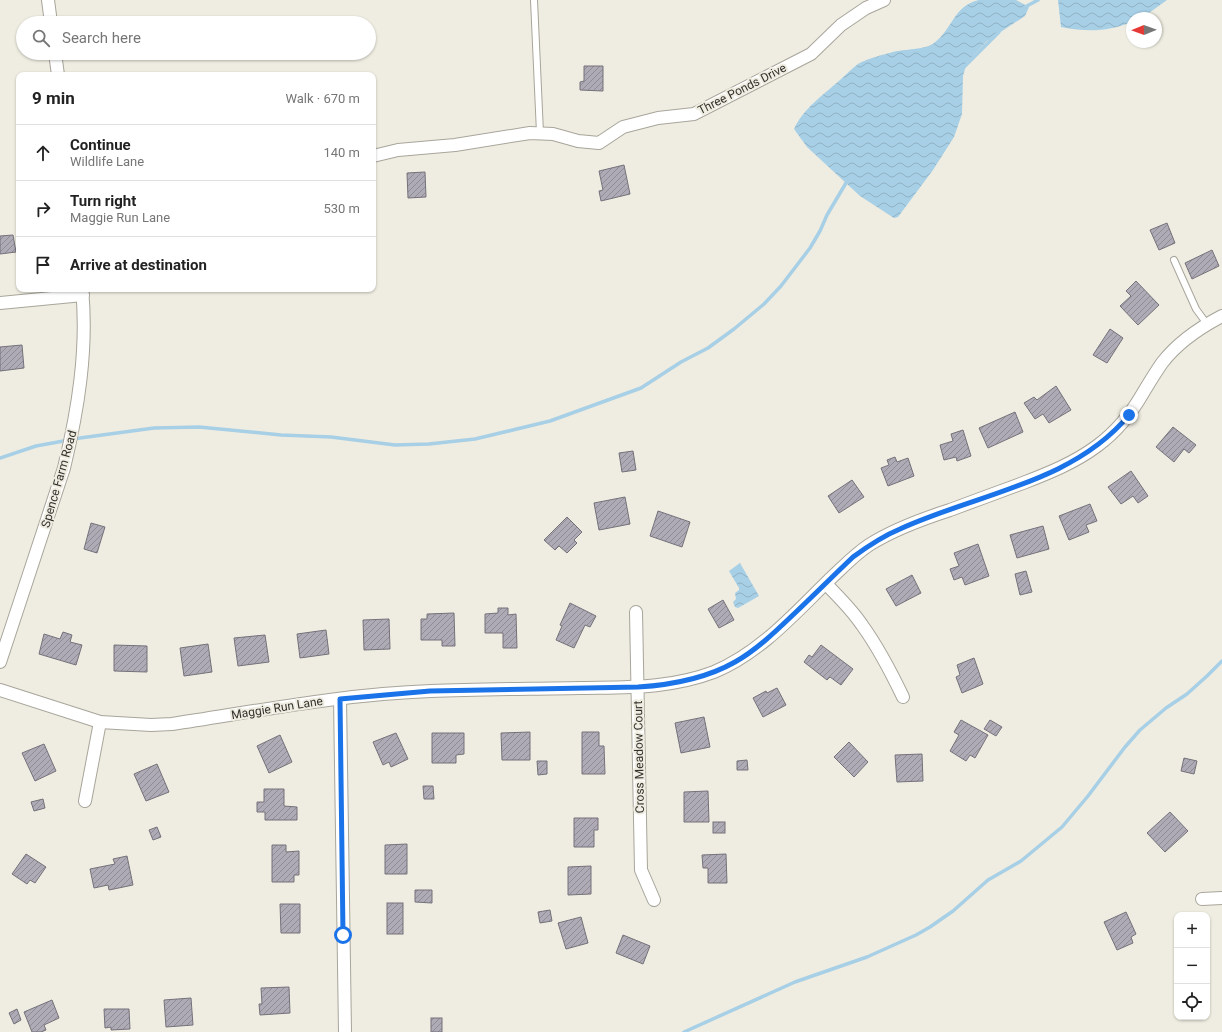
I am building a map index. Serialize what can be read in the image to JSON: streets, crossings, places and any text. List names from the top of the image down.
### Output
{
  "streets": {
    "street": [
      "Three Ponds Drive",
      "Spence Farm Road",
      "Maggie Run Lane",
      "Cross Meadow Court"
    ]
  },
  "crossings": [
    ["Maggie Run Lane", "Cross Meadow Court"]
  ],
  "north": "left",
  "page": {
    "search": "Search here",
    "heading": ["9 min", "Walk · 670 m"],
    "list": [
      ["Continue", "Wildlife Lane", "140 m"],
      ["Turn right", "Maggie Run Lane", "530 m"],
      "Arrive at destination"
    ],
    "map_buttons": ["+", "−"]
  }
}
